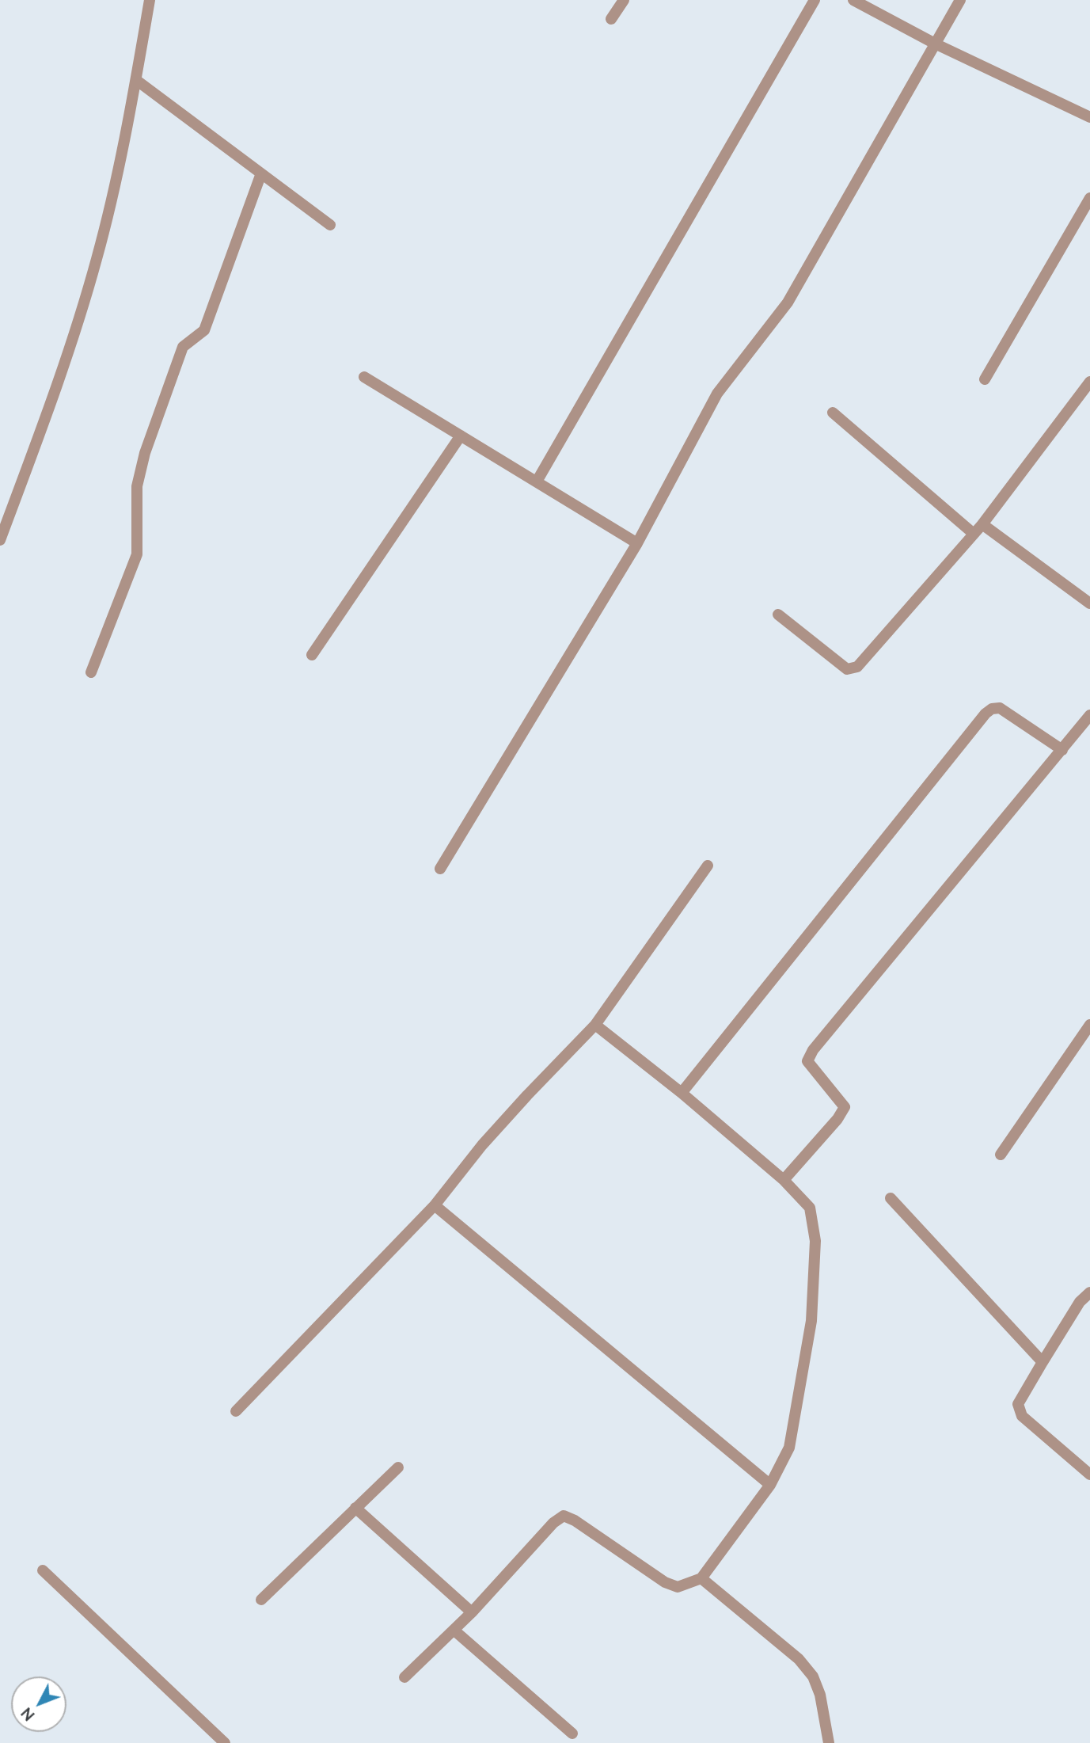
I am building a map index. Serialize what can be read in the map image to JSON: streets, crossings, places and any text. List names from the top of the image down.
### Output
{
  "north": "bottom left"
}
